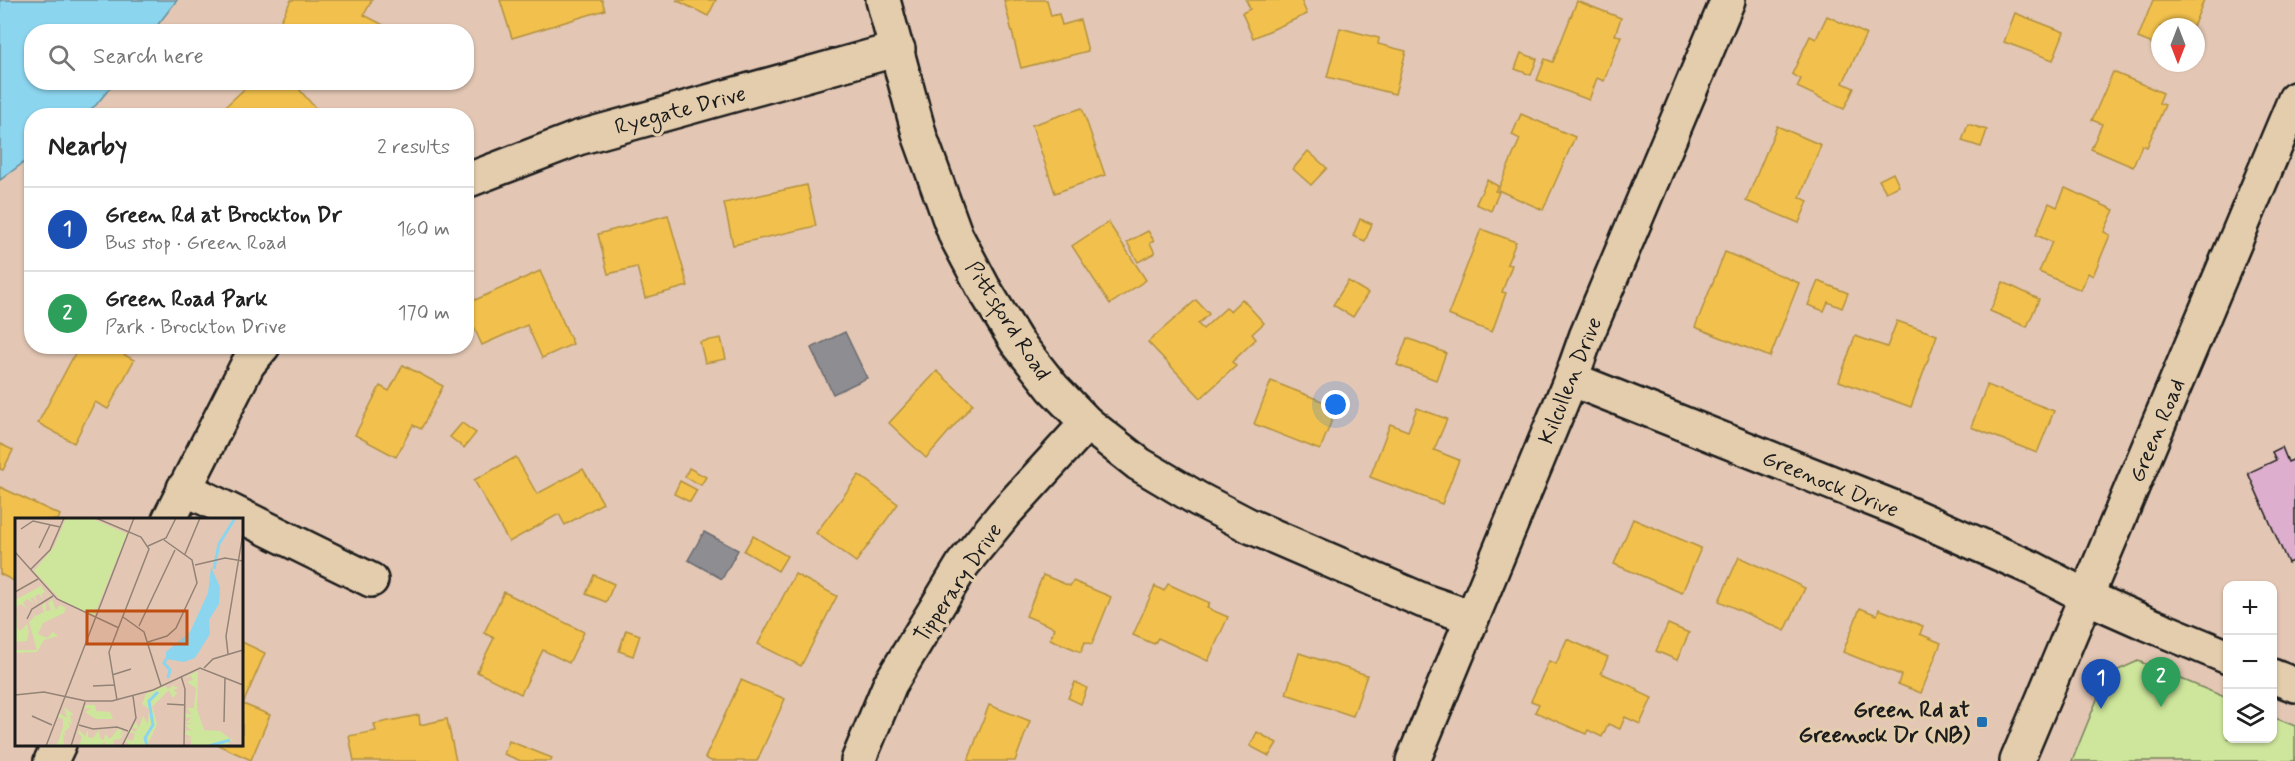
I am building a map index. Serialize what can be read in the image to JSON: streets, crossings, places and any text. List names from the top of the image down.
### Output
{
  "streets": {
    "street": [
      "Ryegate Drive",
      "Pittsford Road",
      "Kilcullen Drive",
      "Green Road",
      "Greenock Drive",
      "Tipperary Drive"
    ]
  },
  "crossings": [
    ["Ryegate Drive", "Pittsford Road"],
    ["Pittsford Road", "Kilcullen Drive"],
    ["Pittsford Road", "Tipperary Drive"],
    ["Kilcullen Drive", "Greenock Drive"],
    ["Green Road", "Greenock Drive"]
  ],
  "places": {
    "transit": ["Green Rd at Greenock Dr (NB)"]
  },
  "north": "bottom",
  "page": {
    "search": "Search here",
    "heading": ["Nearby", "2 results"],
    "list": [
      {
        "mark": "1",
        "name": "Green Rd at Brockton Dr",
        "note": "Bus stop · Green Road",
        "value": "160 m"
      },
      {
        "mark": "2",
        "name": "Green Road Park",
        "note": "Park · Brockton Drive",
        "value": "170 m"
      }
    ],
    "map_buttons": ["+", "−"],
    "pins": ["2", "1"]
  }
}
